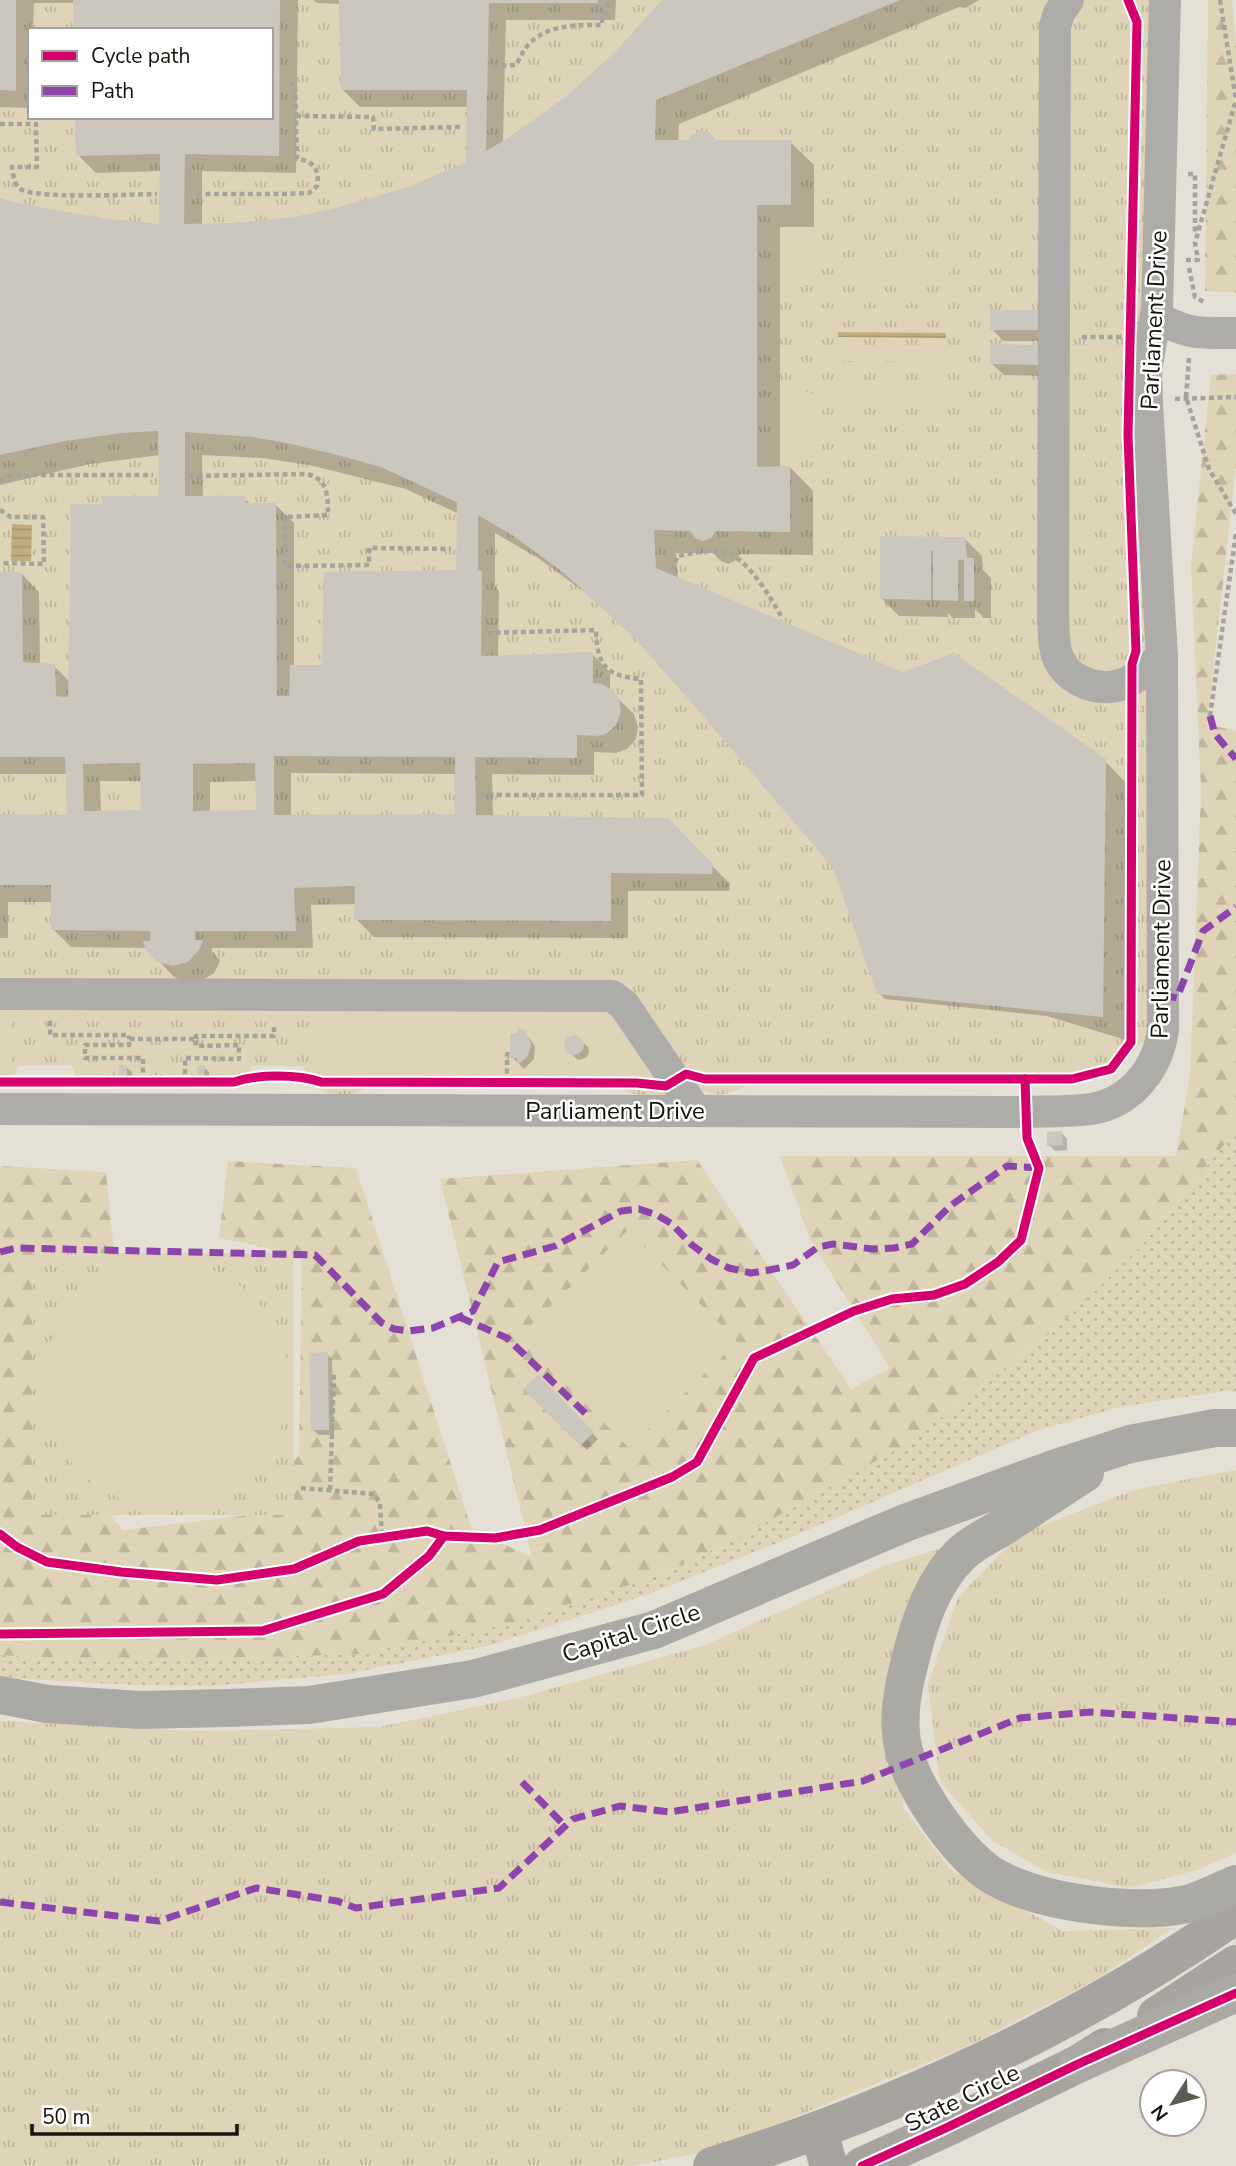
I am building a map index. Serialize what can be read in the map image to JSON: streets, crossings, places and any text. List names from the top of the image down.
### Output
{
  "streets": {
    "highway": ["Capital Circle"],
    "main road": ["State Circle"],
    "street": ["Parliament Drive"]
  },
  "legend": ["Cycle path", "Path"],
  "scale_bar": "50 m",
  "north": "bottom left"
}
